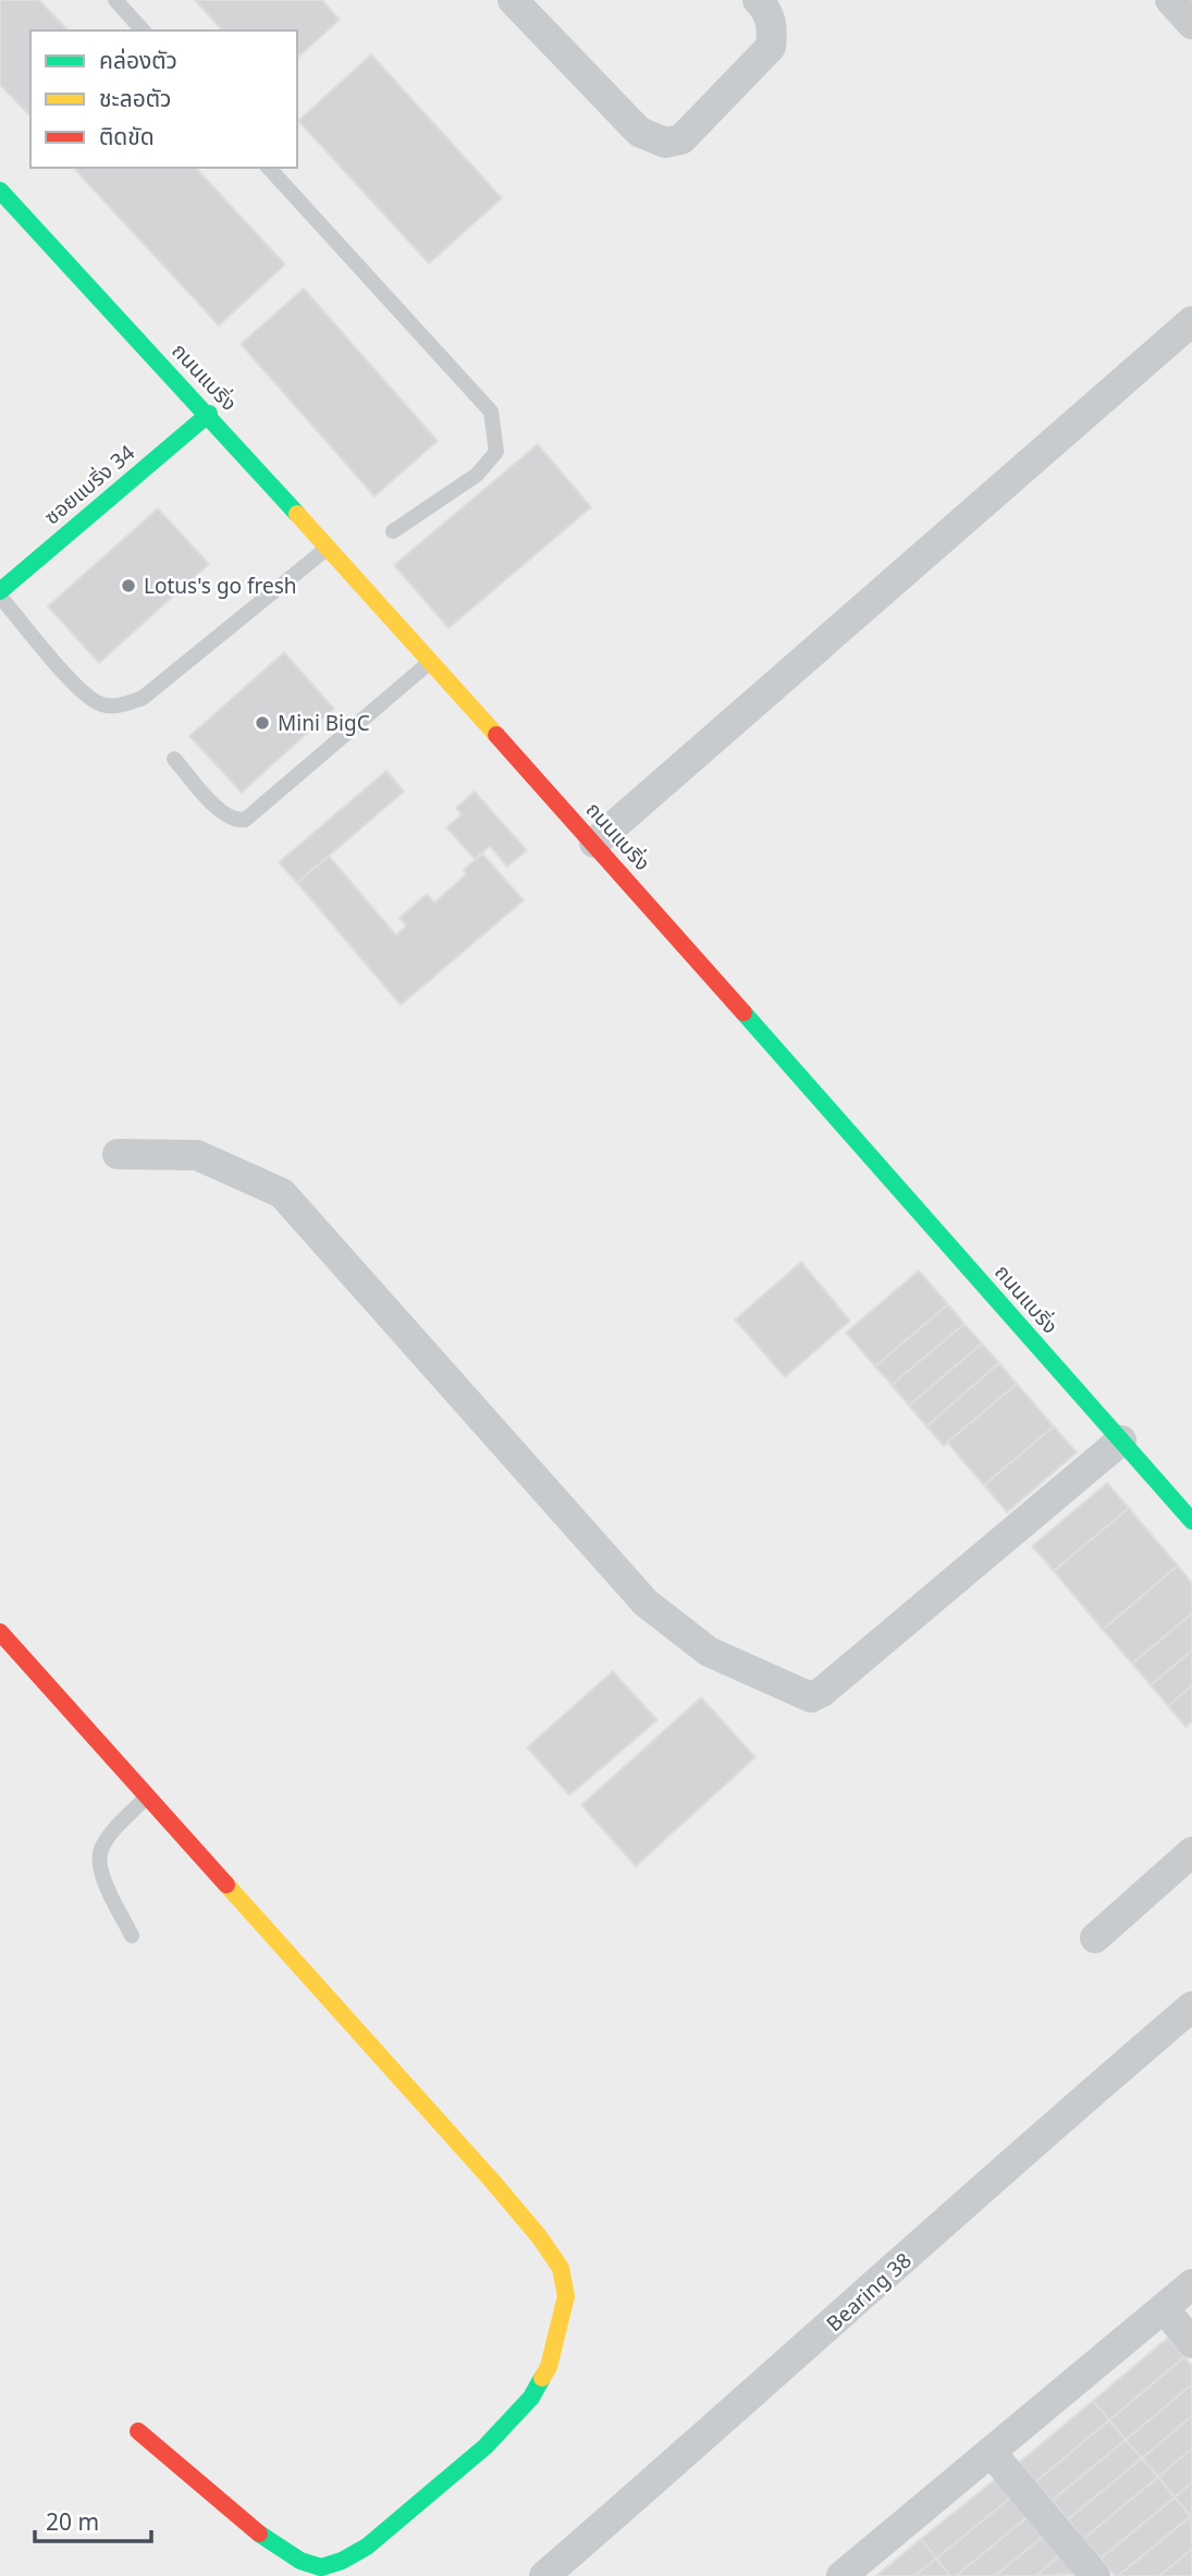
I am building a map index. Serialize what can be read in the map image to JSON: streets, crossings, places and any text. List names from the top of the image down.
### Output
{
  "streets": {
    "main road": ["ถนนแบริ่ง", "ซอยแบริ่ง 34"],
    "street": ["Bearing 38"]
  },
  "crossings": [
    ["ถนนแบริ่ง", "ซอยแบริ่ง 34"]
  ],
  "places": ["Lotus's go fresh", "Mini BigC"],
  "legend": ["คล่องตัว", "ชะลอตัว", "ติดขัด"],
  "scale_bar": "20 m"
}
